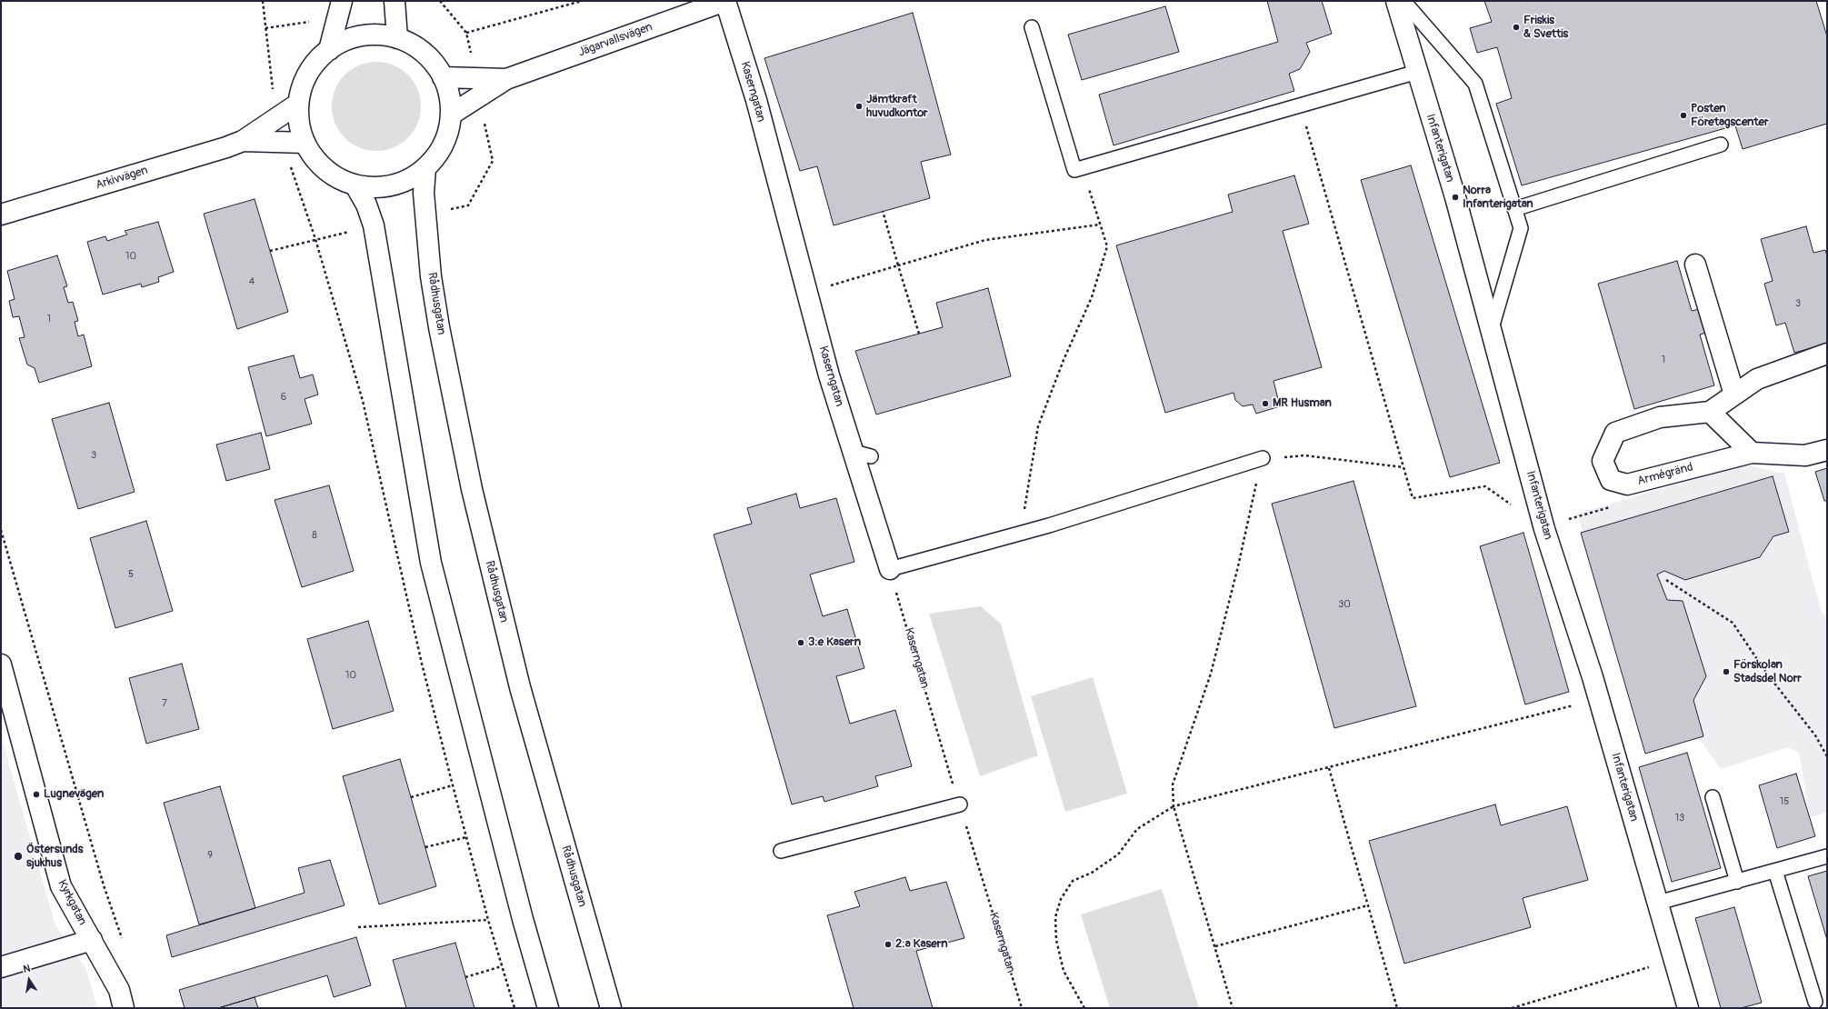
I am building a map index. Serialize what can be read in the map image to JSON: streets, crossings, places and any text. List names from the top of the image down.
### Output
{
  "streets": {
    "street": [
      "Jägarvallsvägen",
      "Kaserngatan",
      "Infanterigatan",
      "Arkivvägen",
      "Rådhusgatan",
      "Armégränd",
      "Kyrkgatan"
    ]
  },
  "crossings": [
    ["Jägarvallsvägen", "Kaserngatan"]
  ],
  "places": [
    "Friskis & Svettis",
    "Jämtkraft huvudkontor",
    "Posten Företagscenter",
    "Norra Infanterigatan",
    "MR Husman",
    "3:e Kasern",
    "Förskolan Stadsdel Norr",
    "Lugnevägen",
    "Östersunds sjukhus",
    "2:a Kasern"
  ],
  "house_numbers": [
    "10",
    "4",
    "3",
    "1",
    "1",
    "6",
    "3",
    "8",
    "5",
    "30",
    "10",
    "7",
    "15",
    "13",
    "9"
  ],
  "north": "top"
}
